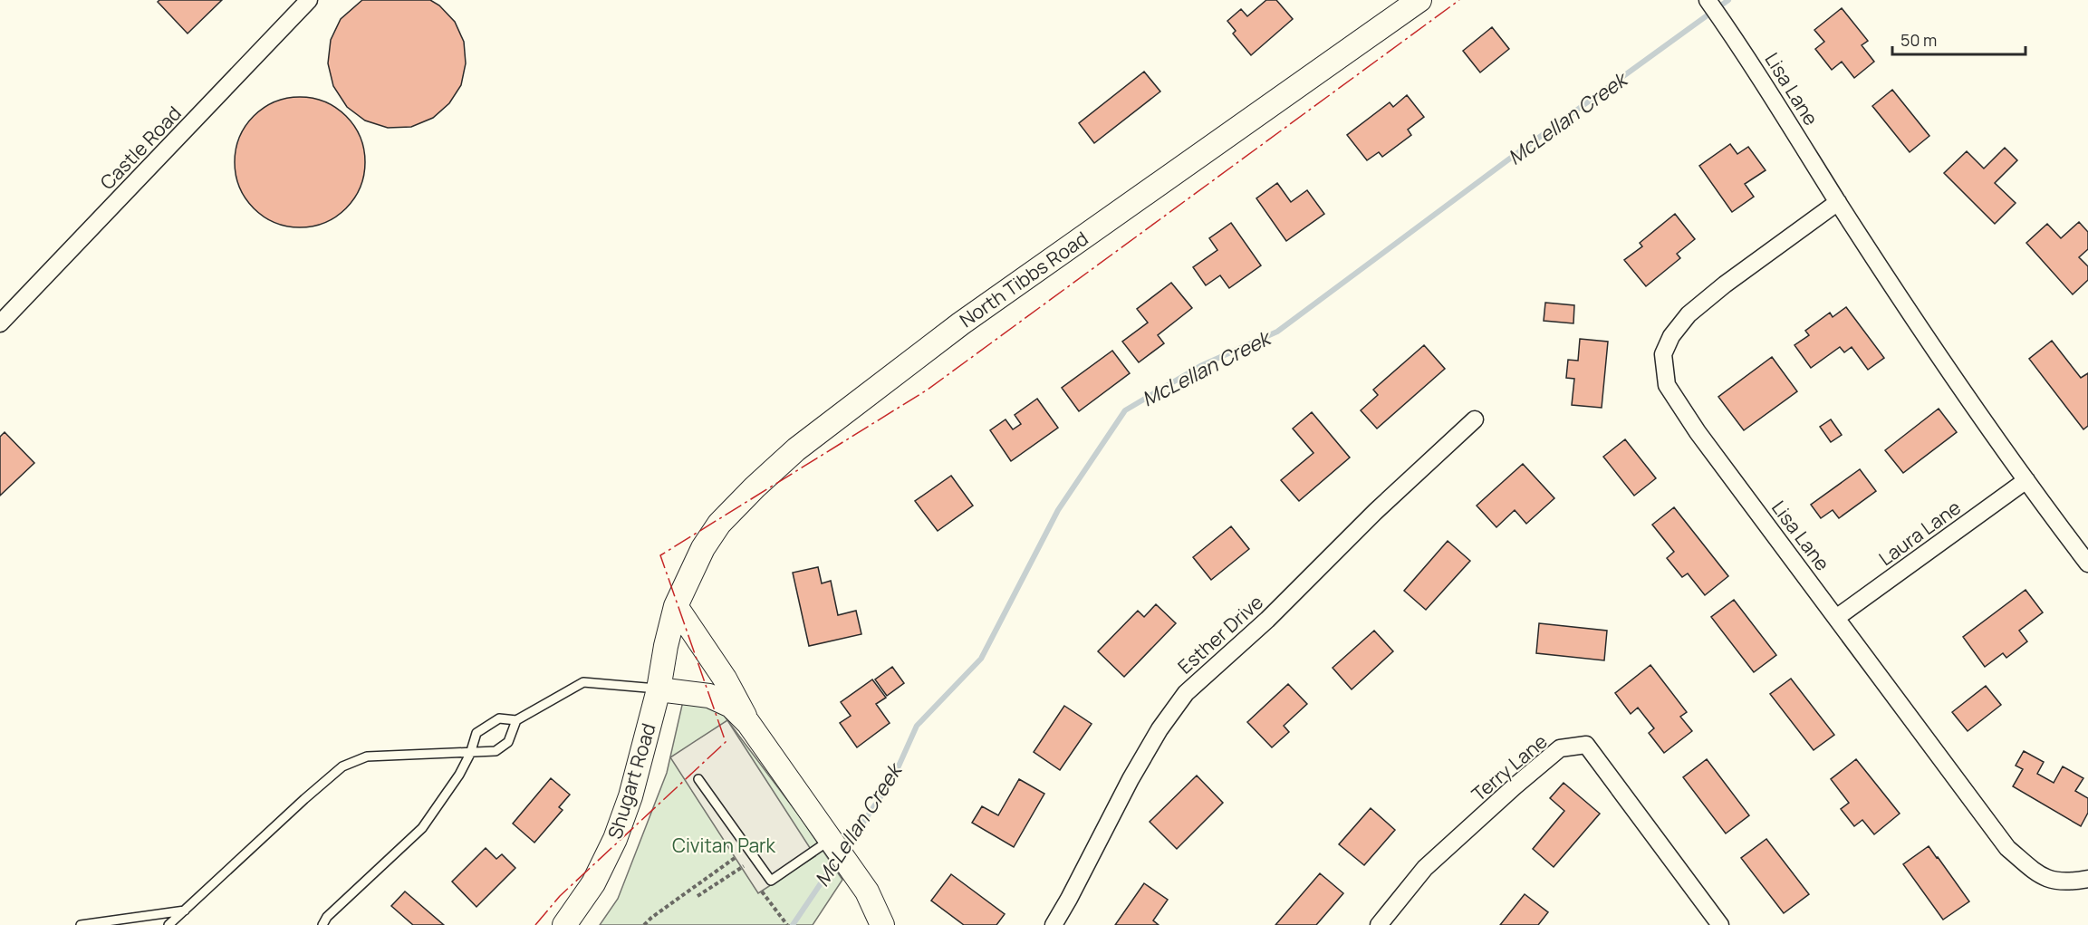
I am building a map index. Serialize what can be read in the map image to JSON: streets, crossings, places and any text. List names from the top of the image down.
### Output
{
  "streets": {
    "street": [
      "Lisa Lane",
      "Castle Road",
      "North Tibbs Road",
      "Laura Lane",
      "Esther Drive",
      "Terry Lane",
      "Shugart Road"
    ]
  },
  "crossings": [
    ["Lisa Lane", "Laura Lane"],
    ["North Tibbs Road", "Shugart Road"]
  ],
  "water": ["McLellan Creek"],
  "parks": ["Civitan Park"],
  "scale_bar": "50 m"
}
